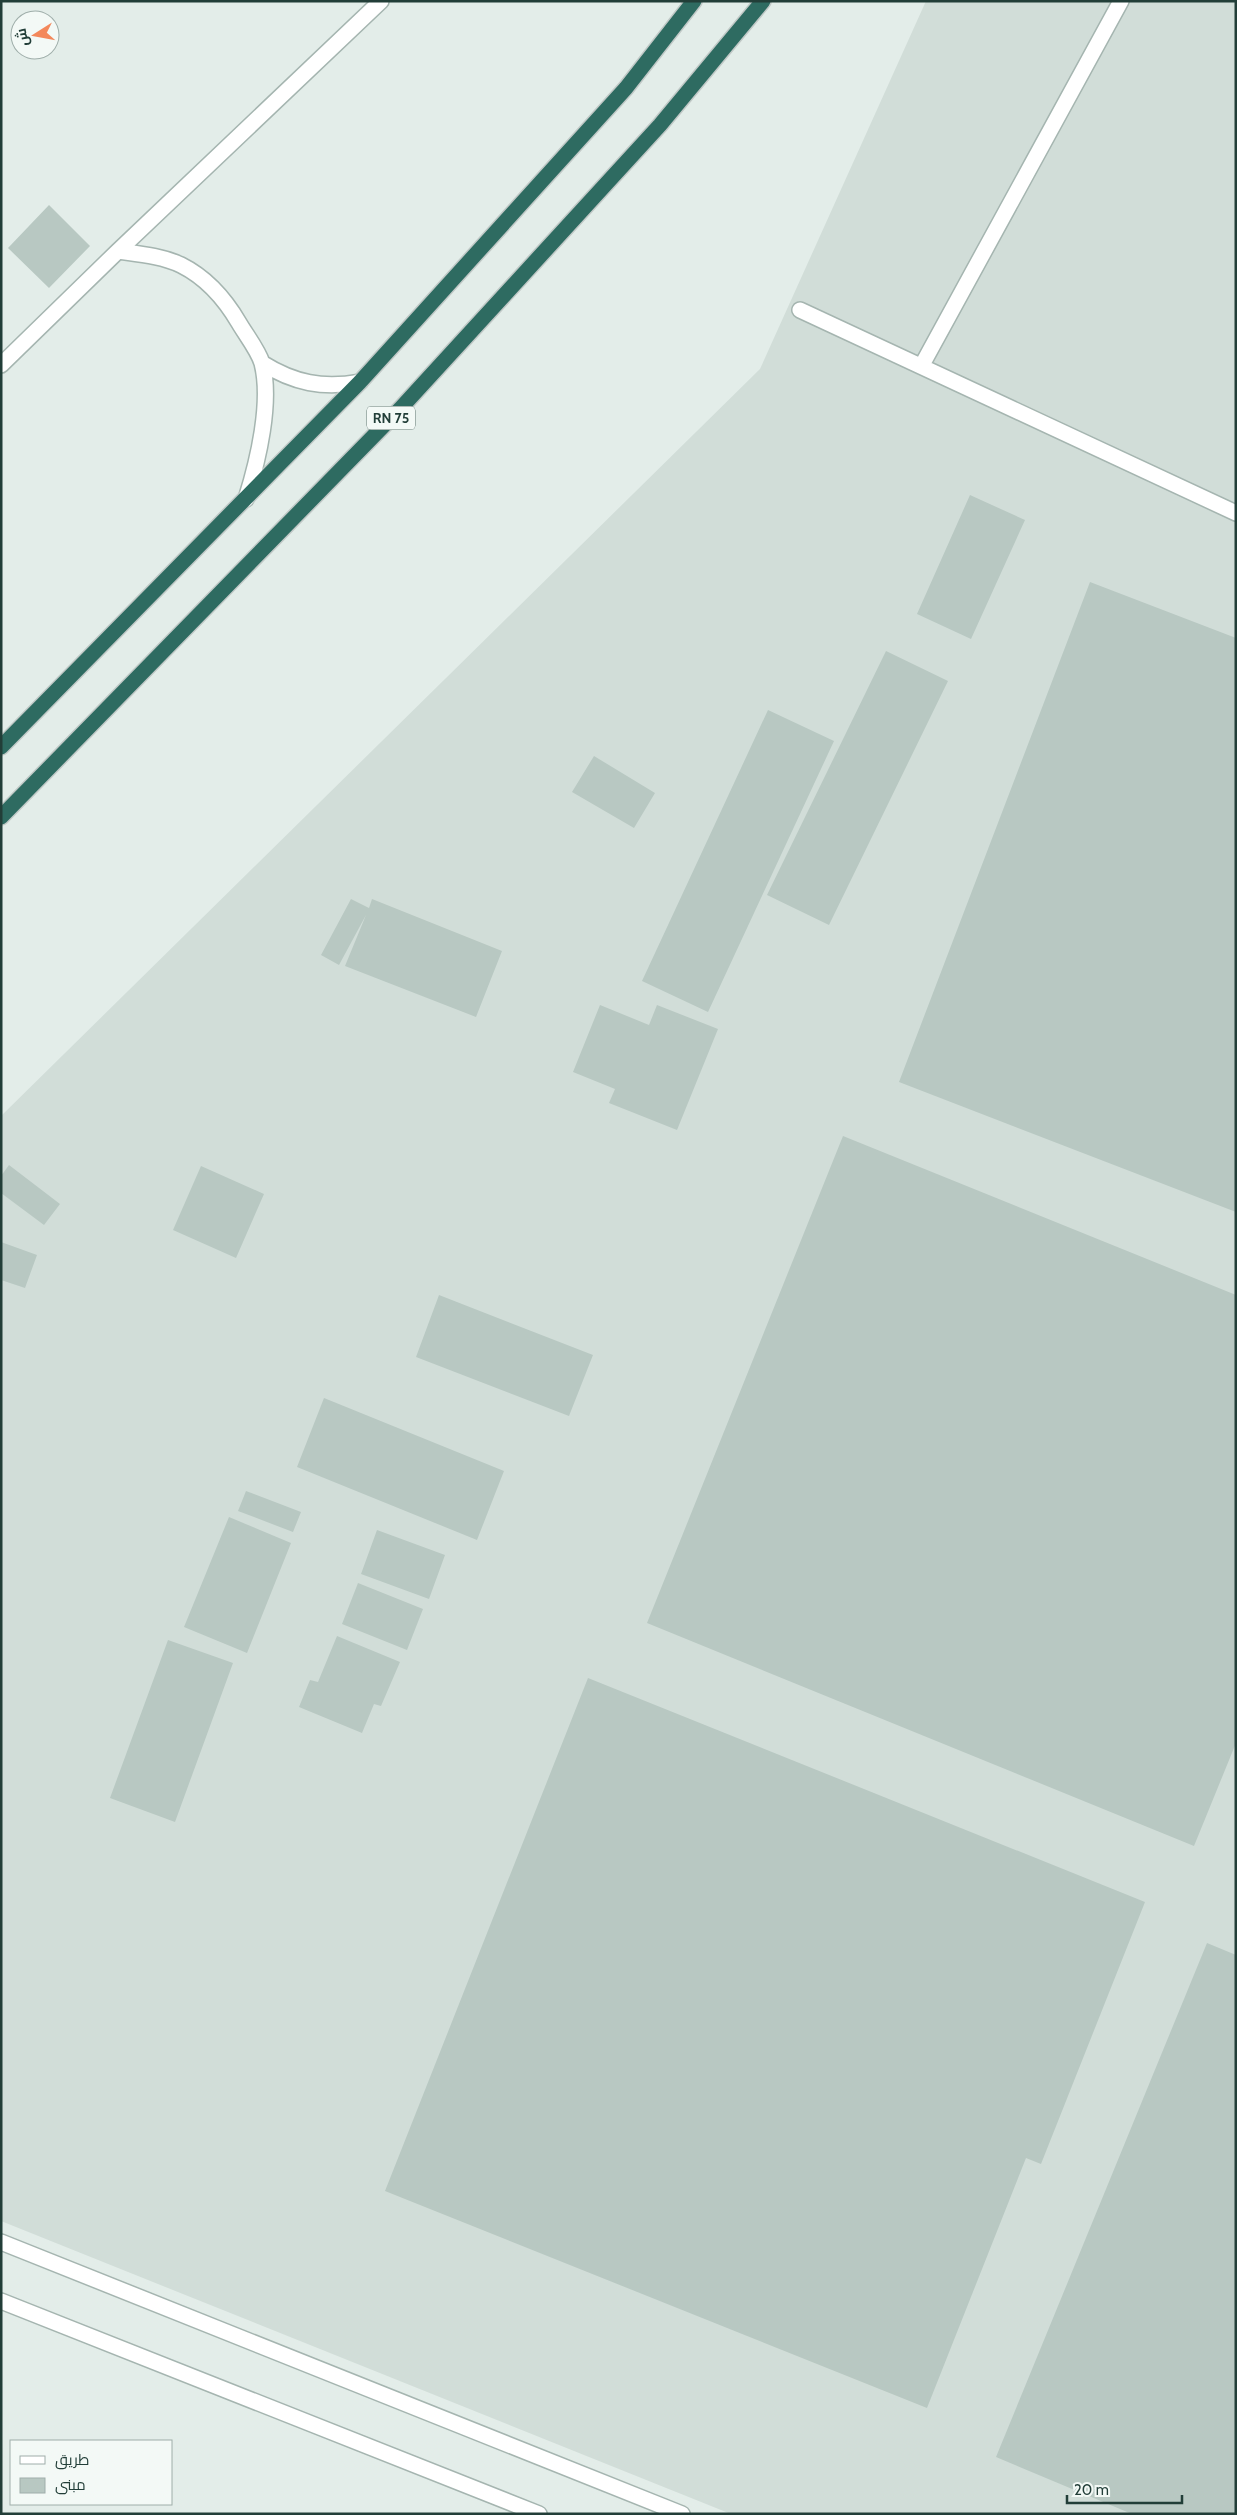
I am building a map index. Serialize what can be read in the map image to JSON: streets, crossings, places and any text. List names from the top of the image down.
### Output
{
  "streets": {
    "highway": ["RN 75"]
  },
  "legend": ["طريق", "مبنى"],
  "scale_bar": "20 m",
  "north": "left"
}
